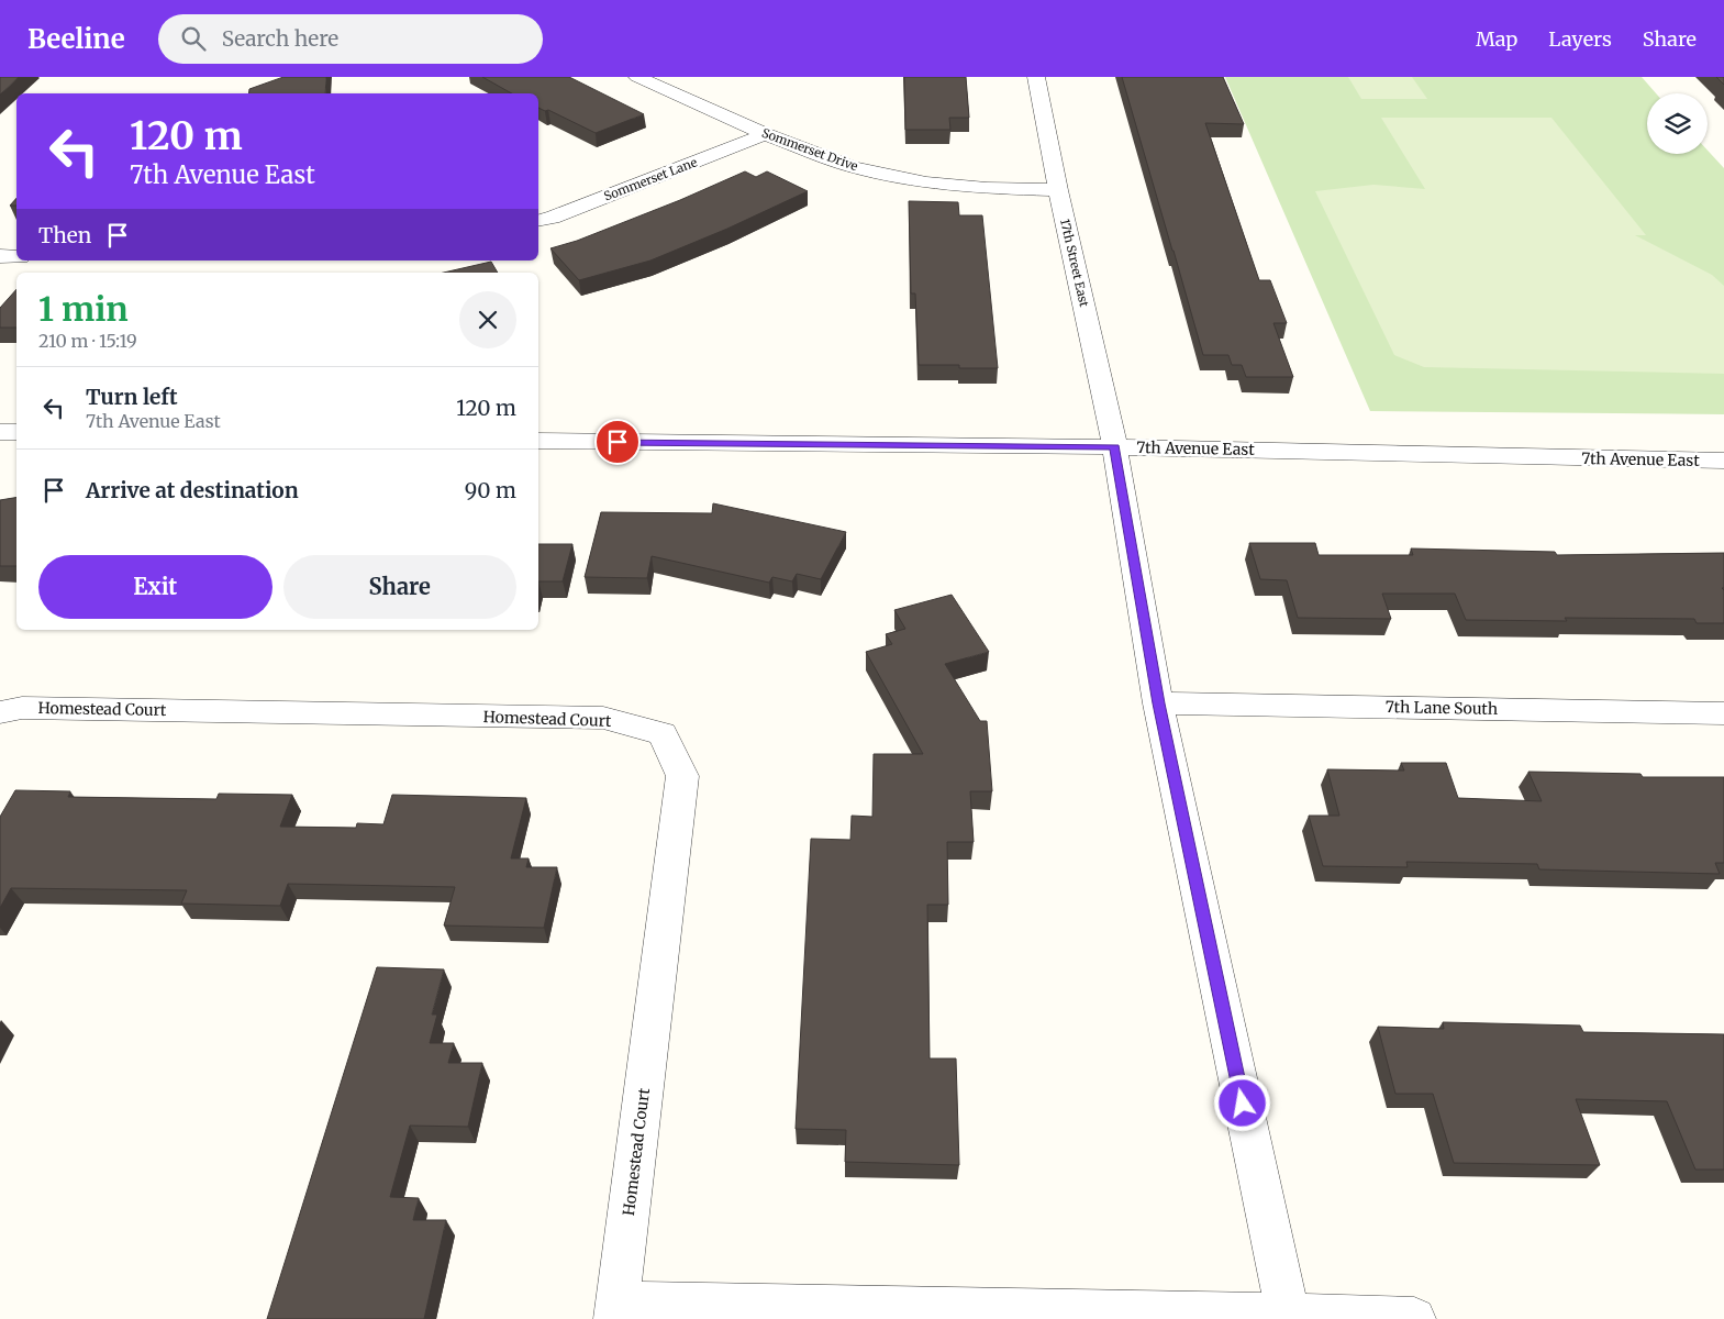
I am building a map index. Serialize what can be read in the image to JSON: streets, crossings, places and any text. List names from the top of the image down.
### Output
{
  "streets": {
    "street": [
      "Sommerset Drive",
      "Sommerset Lane",
      "17th Street East",
      "7th Avenue East",
      "7th Lane South",
      "Homestead Court"
    ]
  },
  "crossings": [
    ["Sommerset Drive", "Sommerset Lane"],
    ["Sommerset Drive", "17th Street East"],
    ["17th Street East", "7th Avenue East"],
    ["17th Street East", "7th Lane South"]
  ],
  "page": {
    "header": "Beeline",
    "search": "Search here",
    "nav": ["Map", "Layers", "Share"],
    "turn": ["120 m", "7th Avenue East"],
    "then": "Then",
    "heading": ["1 min", "210 m · 15:19"],
    "list": [
      {
        "name": "Turn left",
        "note": "7th Avenue East",
        "value": "120 m"
      },
      {
        "name": "Arrive at destination",
        "value": "90 m"
      }
    ],
    "buttons": ["Exit", "Share"]
  }
}
